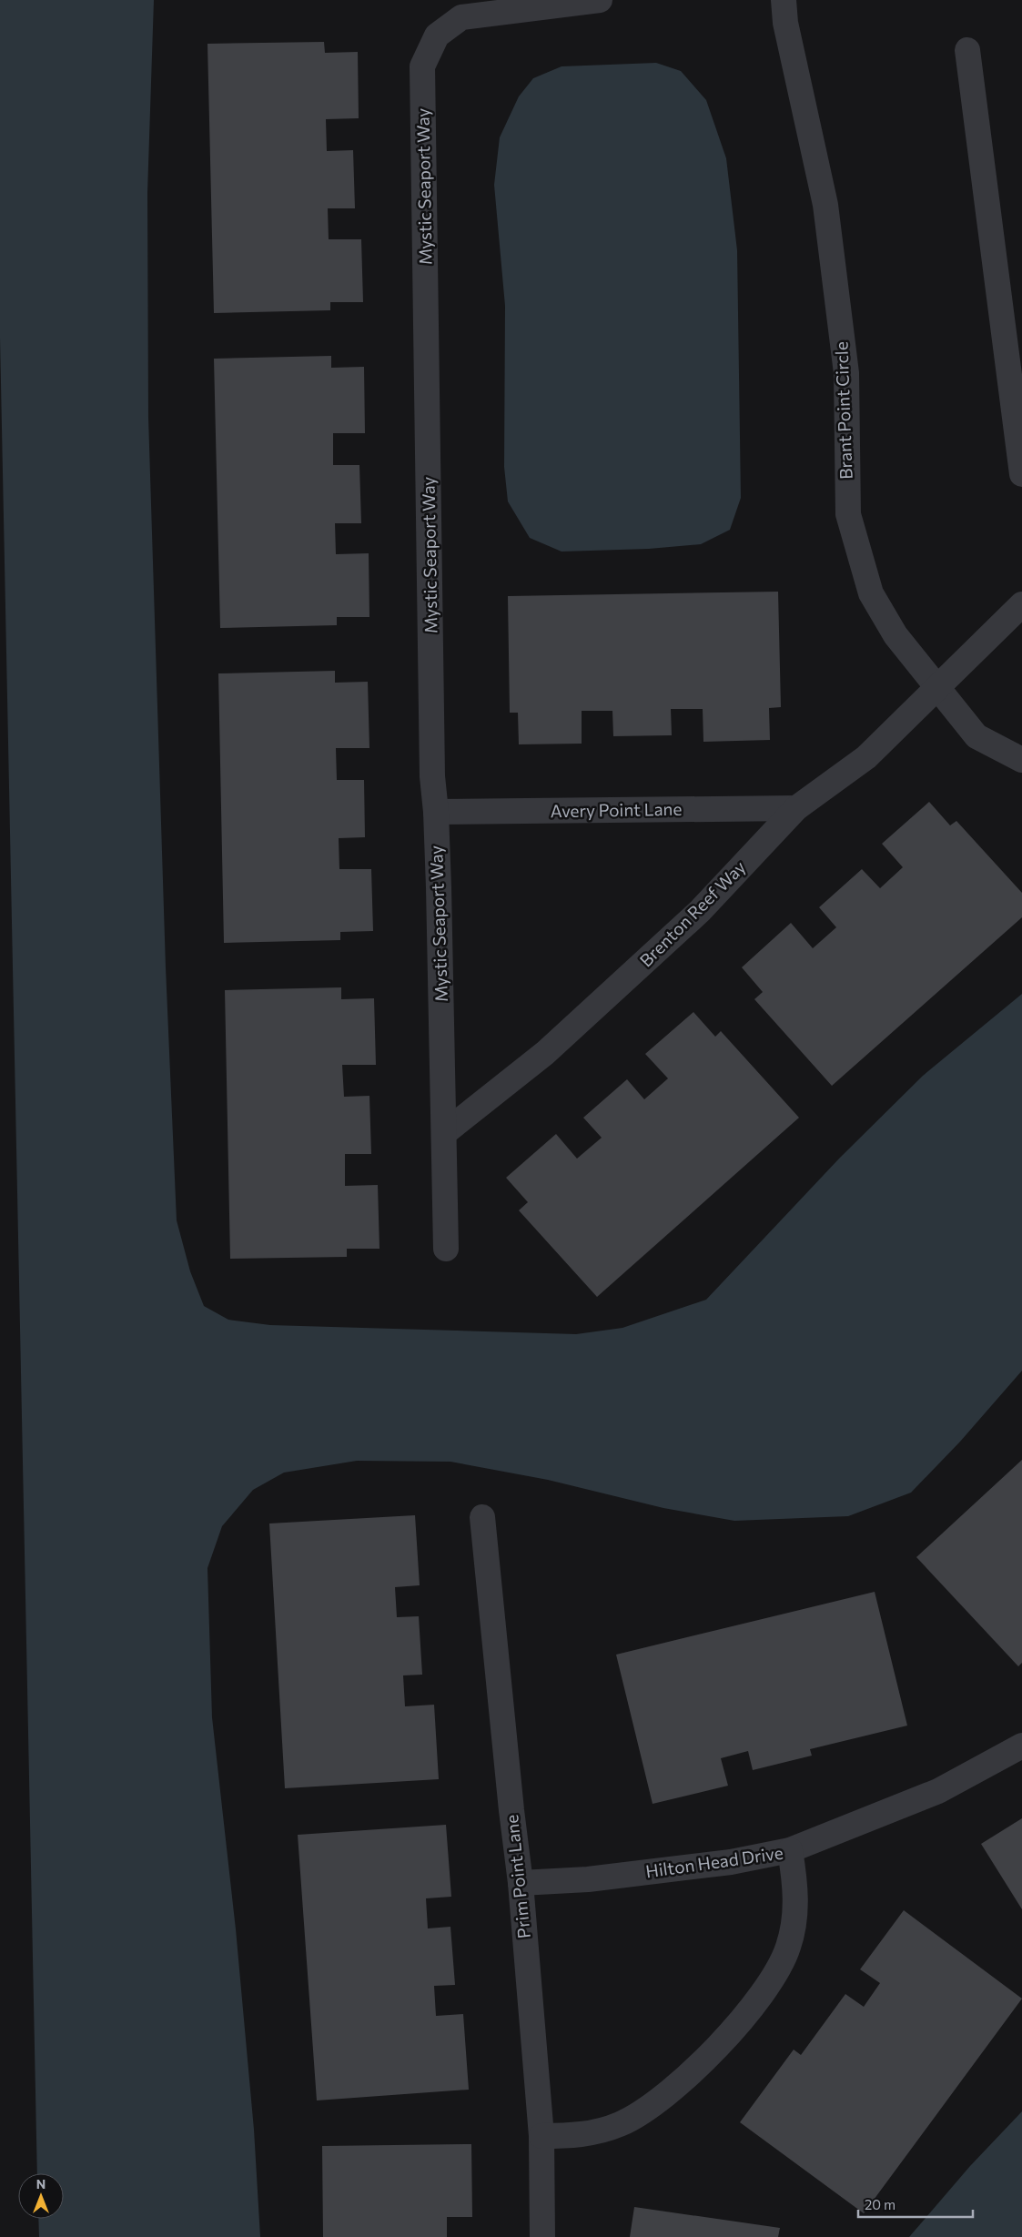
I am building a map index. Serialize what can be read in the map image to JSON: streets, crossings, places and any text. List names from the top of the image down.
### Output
{
  "streets": {
    "street": [
      "Mystic Seaport Way",
      "Brant Point Circle",
      "Avery Point Lane",
      "Brenton Reef Way",
      "Hilton Head Drive",
      "Prim Point Lane"
    ]
  },
  "crossings": [
    ["Mystic Seaport Way", "Avery Point Lane"],
    ["Mystic Seaport Way", "Brenton Reef Way"],
    ["Brant Point Circle", "Brenton Reef Way"],
    ["Avery Point Lane", "Brenton Reef Way"],
    ["Hilton Head Drive", "Prim Point Lane"]
  ],
  "scale_bar": "20 m",
  "north": "top"
}
